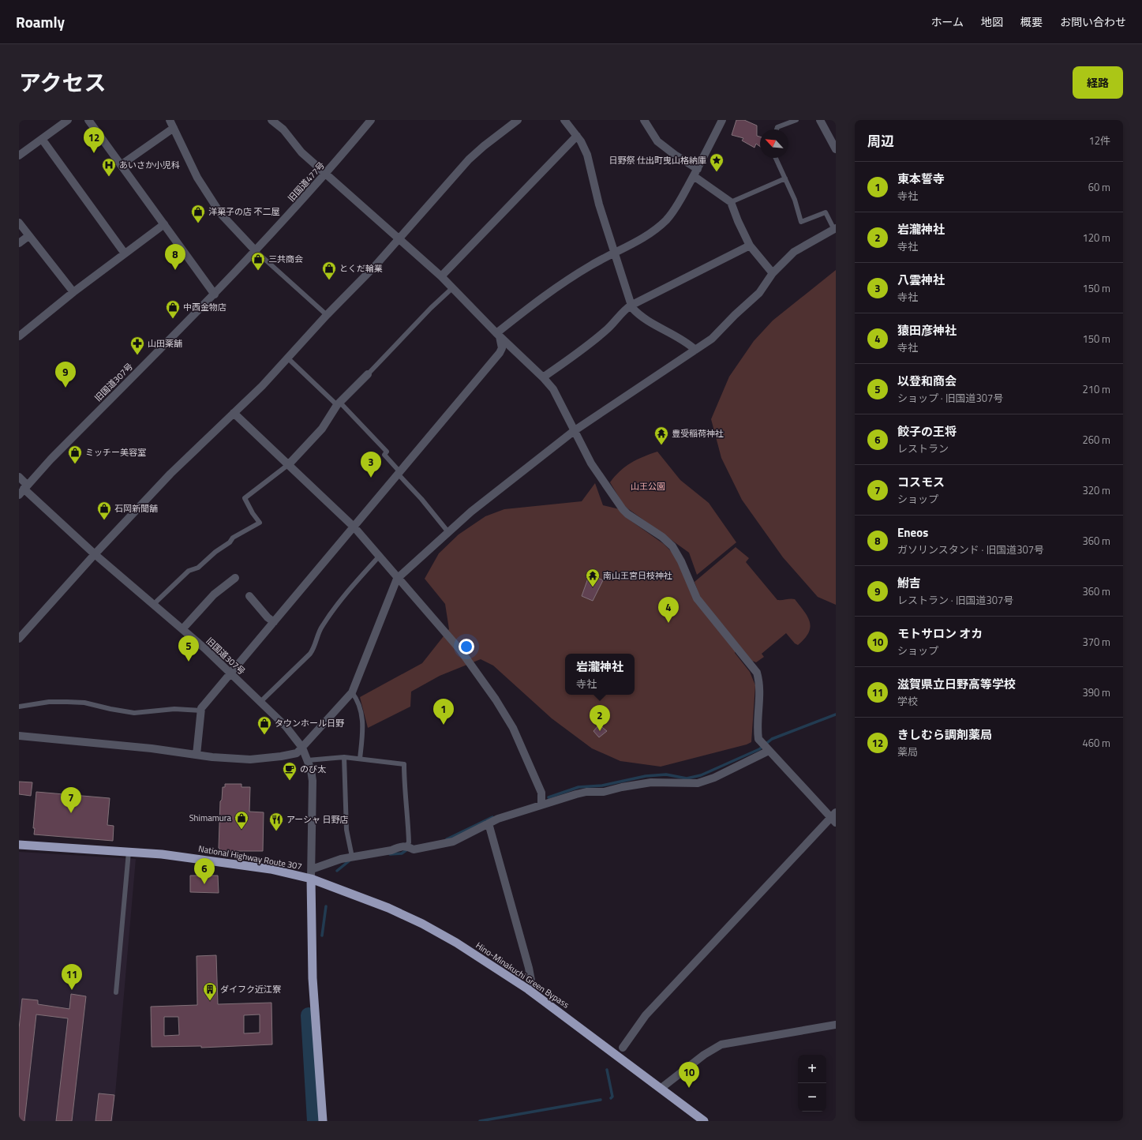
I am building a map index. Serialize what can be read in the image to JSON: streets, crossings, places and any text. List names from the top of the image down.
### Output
{
  "streets": {
    "highway": ["National Highway Route 307", "Hino-Minakuchi Green Bypass"],
    "street": ["旧国道477号", "旧国道307号"]
  },
  "crossings": [
    ["旧国道477号", "旧国道307号"],
    ["旧国道307号", "National Highway Route 307"],
    ["旧国道307号", "Hino-Minakuchi Green Bypass"],
    ["National Highway Route 307", "Hino-Minakuchi Green Bypass"]
  ],
  "parks": ["山王公園"],
  "places": {
    "place": ["日野祭 仕出町曳山格納庫"],
    "hospital": ["あいさか小児科"],
    "shop": [
      "洋菓子の店 不二屋",
      "三共商会",
      "とくだ輪業",
      "中西金物店",
      "ミッチー美容室",
      "石岡新聞舗",
      "タウンホール日野",
      "Shimamura"
    ],
    "pharmacy": ["山田薬舗"],
    "temple": ["豊受稲荷神社", "南山王宮日枝神社"],
    "cafe": ["のび太"],
    "restaurant": ["アーシャ 日野店"],
    "building": ["ダイフク近江寮"]
  },
  "north": "top left",
  "page": {
    "header": "Roamly",
    "nav": [
      "ホーム",
      "地図",
      "概要",
      "お問い合わせ"
    ],
    "title": "アクセス",
    "buttons": "経路",
    "heading": ["周辺", "12件"],
    "pins": [
      "12",
      "8",
      "9",
      "3",
      "4",
      "5",
      "1",
      "2",
      "7",
      "6",
      "11",
      "10"
    ],
    "list": [
      {
        "mark": "1",
        "name": "東本誓寺",
        "note": "寺社",
        "value": "60 m"
      },
      {
        "mark": "2",
        "name": "岩瀧神社",
        "note": "寺社",
        "value": "120 m"
      },
      {
        "mark": "3",
        "name": "八雲神社",
        "note": "寺社",
        "value": "150 m"
      },
      {
        "mark": "4",
        "name": "猿田彦神社",
        "note": "寺社",
        "value": "150 m"
      },
      {
        "mark": "5",
        "name": "以登和商会",
        "note": "ショップ · 旧国道307号",
        "value": "210 m"
      },
      {
        "mark": "6",
        "name": "餃子の王将",
        "note": "レストラン",
        "value": "260 m"
      },
      {
        "mark": "7",
        "name": "コスモス",
        "note": "ショップ",
        "value": "320 m"
      },
      {
        "mark": "8",
        "name": "Eneos",
        "note": "ガソリンスタンド · 旧国道307号",
        "value": "360 m"
      },
      {
        "mark": "9",
        "name": "鮒吉",
        "note": "レストラン · 旧国道307号",
        "value": "360 m"
      },
      {
        "mark": "10",
        "name": "モトサロン オカ",
        "note": "ショップ",
        "value": "370 m"
      },
      {
        "mark": "11",
        "name": "滋賀県立日野高等学校",
        "note": "学校",
        "value": "390 m"
      },
      {
        "mark": "12",
        "name": "きしむら調剤薬局",
        "note": "薬局",
        "value": "460 m"
      }
    ],
    "popup": ["岩瀧神社", "寺社"],
    "map_buttons": ["+", "−"]
  }
}
